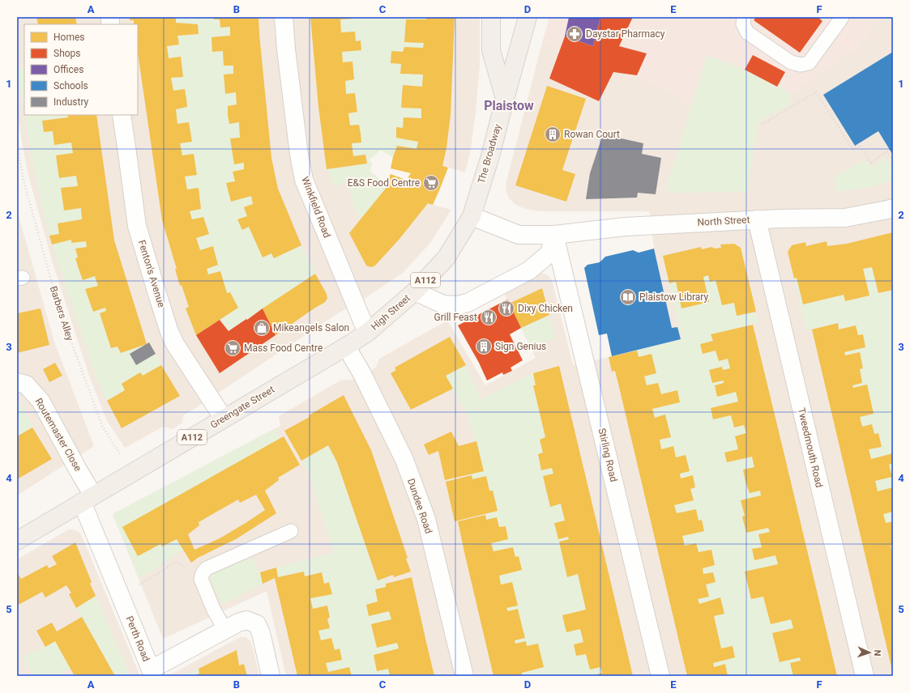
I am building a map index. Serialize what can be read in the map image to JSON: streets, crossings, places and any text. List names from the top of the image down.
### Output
{
  "streets": {
    "main road": [
      "The Broadway",
      "A112",
      "High Street",
      "Greengate Street"
    ],
    "street": [
      "Winkfield Road",
      "North Street",
      "Fenton's Avenue",
      "Routemaster Close",
      "Tweedmouth Road",
      "Stirling Road",
      "Dundee Road",
      "Perth Road"
    ],
    "path": ["Barbers Alley"]
  },
  "crossings": [
    ["The Broadway", "North Street"],
    ["The Broadway", "High Street"],
    ["Winkfield Road", "High Street"],
    ["Winkfield Road", "Greengate Street"],
    ["North Street", "High Street"],
    ["North Street", "Tweedmouth Road"],
    ["North Street", "Stirling Road"],
    ["Fenton's Avenue", "Greengate Street"],
    ["High Street", "Greengate Street"],
    ["High Street", "Stirling Road"],
    ["Barbers Alley", "Greengate Street"],
    ["Greengate Street", "Routemaster Close"],
    ["Greengate Street", "Dundee Road"],
    ["Greengate Street", "Perth Road"],
    ["Routemaster Close", "Perth Road"]
  ],
  "districts": ["Plaistow"],
  "places": {
    "pharmacy": ["Daystar Pharmacy"],
    "building": ["Rowan Court", "Sign Genius"],
    "supermarket": ["E&S Food Centre", "Mass Food Centre"],
    "library": ["Plaistow Library"],
    "restaurant": ["Dixy Chicken", "Grill Feast"],
    "shop": ["Mikeangels Salon"]
  },
  "legend": [
    "Homes",
    "Shops",
    "Offices",
    "Schools",
    "Industry"
  ],
  "north": "right",
  "grid": {
    "columns": [
      "A",
      "B",
      "C",
      "D",
      "E",
      "F"
    ],
    "rows": [
      "1",
      "2",
      "3",
      "4",
      "5"
    ]
  }
}
